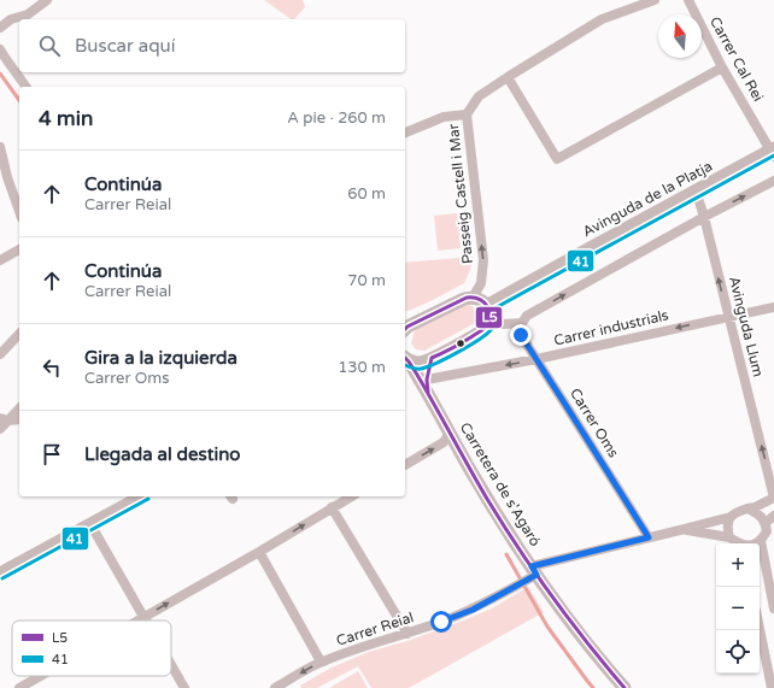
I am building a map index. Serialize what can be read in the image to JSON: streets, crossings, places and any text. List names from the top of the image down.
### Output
{
  "streets": {
    "street": [
      "Carrer Cal Rei",
      "Passeig Castell i Mar",
      "Avinguda de la Platja",
      "Avinguda Llum",
      "Carrer industrials",
      "Carrer Oms",
      "Carretera de s'Agaró",
      "Carrer Reial"
    ]
  },
  "crossings": [
    ["Carrer Cal Rei", "Avinguda de la Platja"],
    ["Avinguda de la Platja", "Avinguda Llum"],
    ["Avinguda Llum", "Carrer industrials"],
    ["Carrer industrials", "Carrer Oms"],
    ["Carrer industrials", "Carretera de s'Agaró"],
    ["Carrer Oms", "Carrer Reial"],
    ["Carretera de s'Agaró", "Carrer Reial"]
  ],
  "one_way": ["Passeig Castell i Mar", "Avinguda Llum"],
  "lines": ["transit line 41", "transit line L5"],
  "legend": ["L5", "41"],
  "north": "top",
  "page": {
    "search": "Buscar aquí",
    "heading": ["4 min", "A pie · 260 m"],
    "list": [
      ["Continúa", "Carrer Reial", "60 m"],
      ["Continúa", "Carrer Reial", "70 m"],
      ["Gira a la izquierda", "Carrer Oms", "130 m"],
      "Llegada al destino"
    ],
    "map_buttons": ["+", "−"]
  }
}
